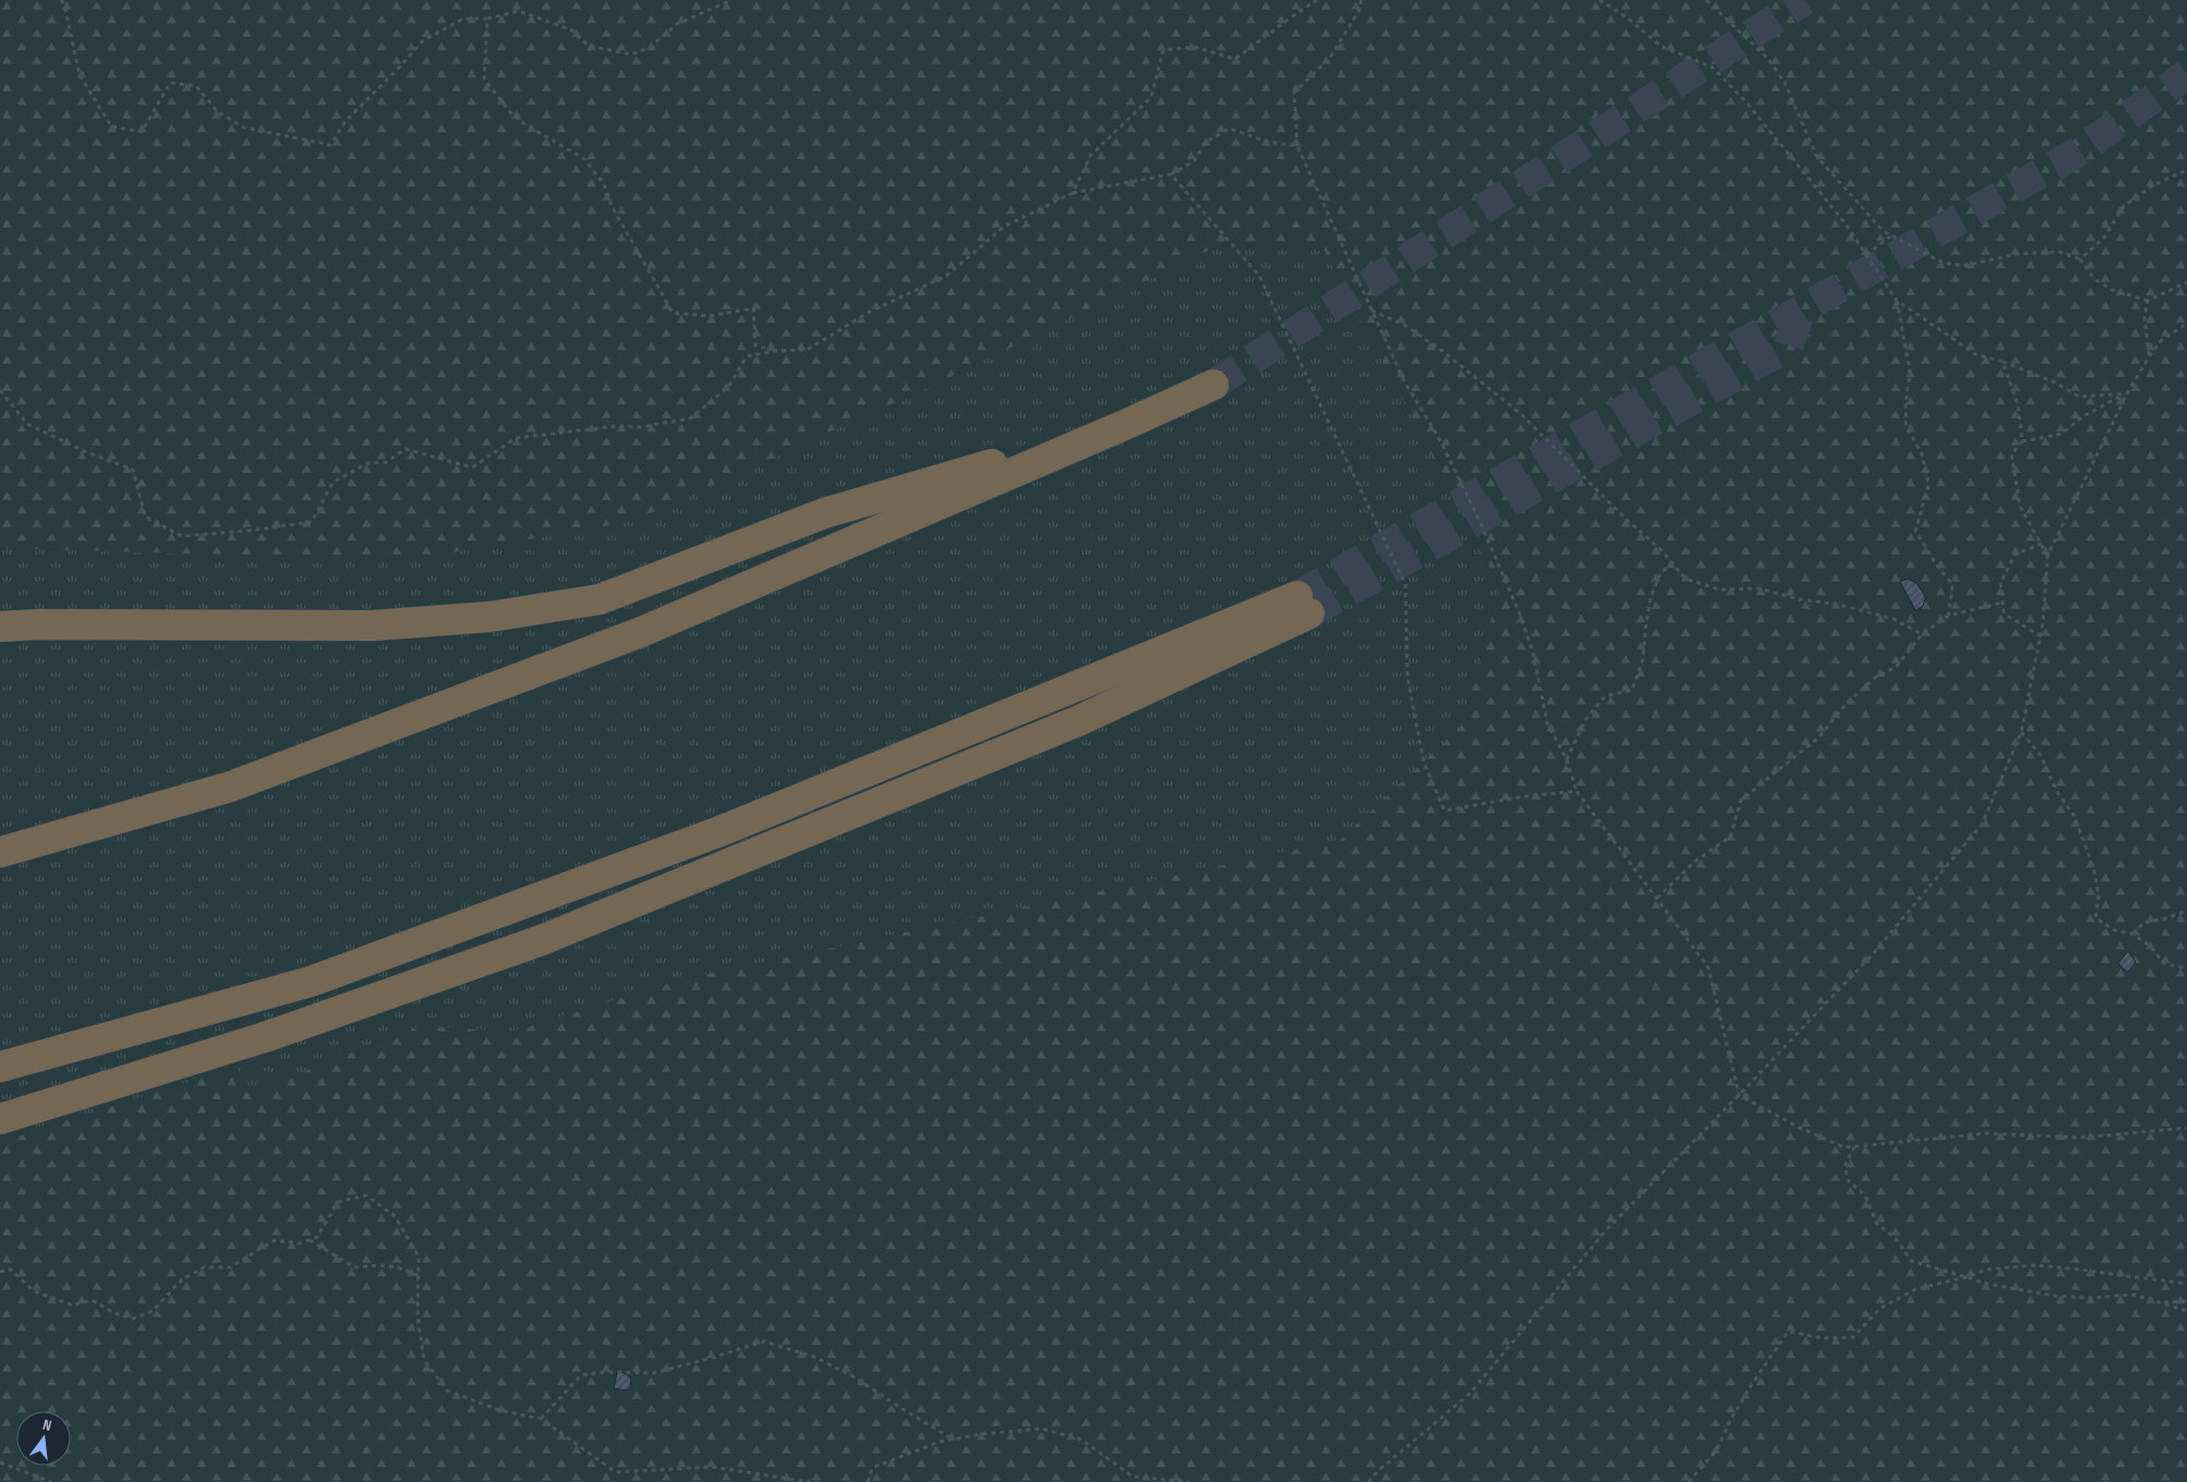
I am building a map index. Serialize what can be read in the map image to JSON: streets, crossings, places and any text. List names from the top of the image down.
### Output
{
  "north": "top"
}
